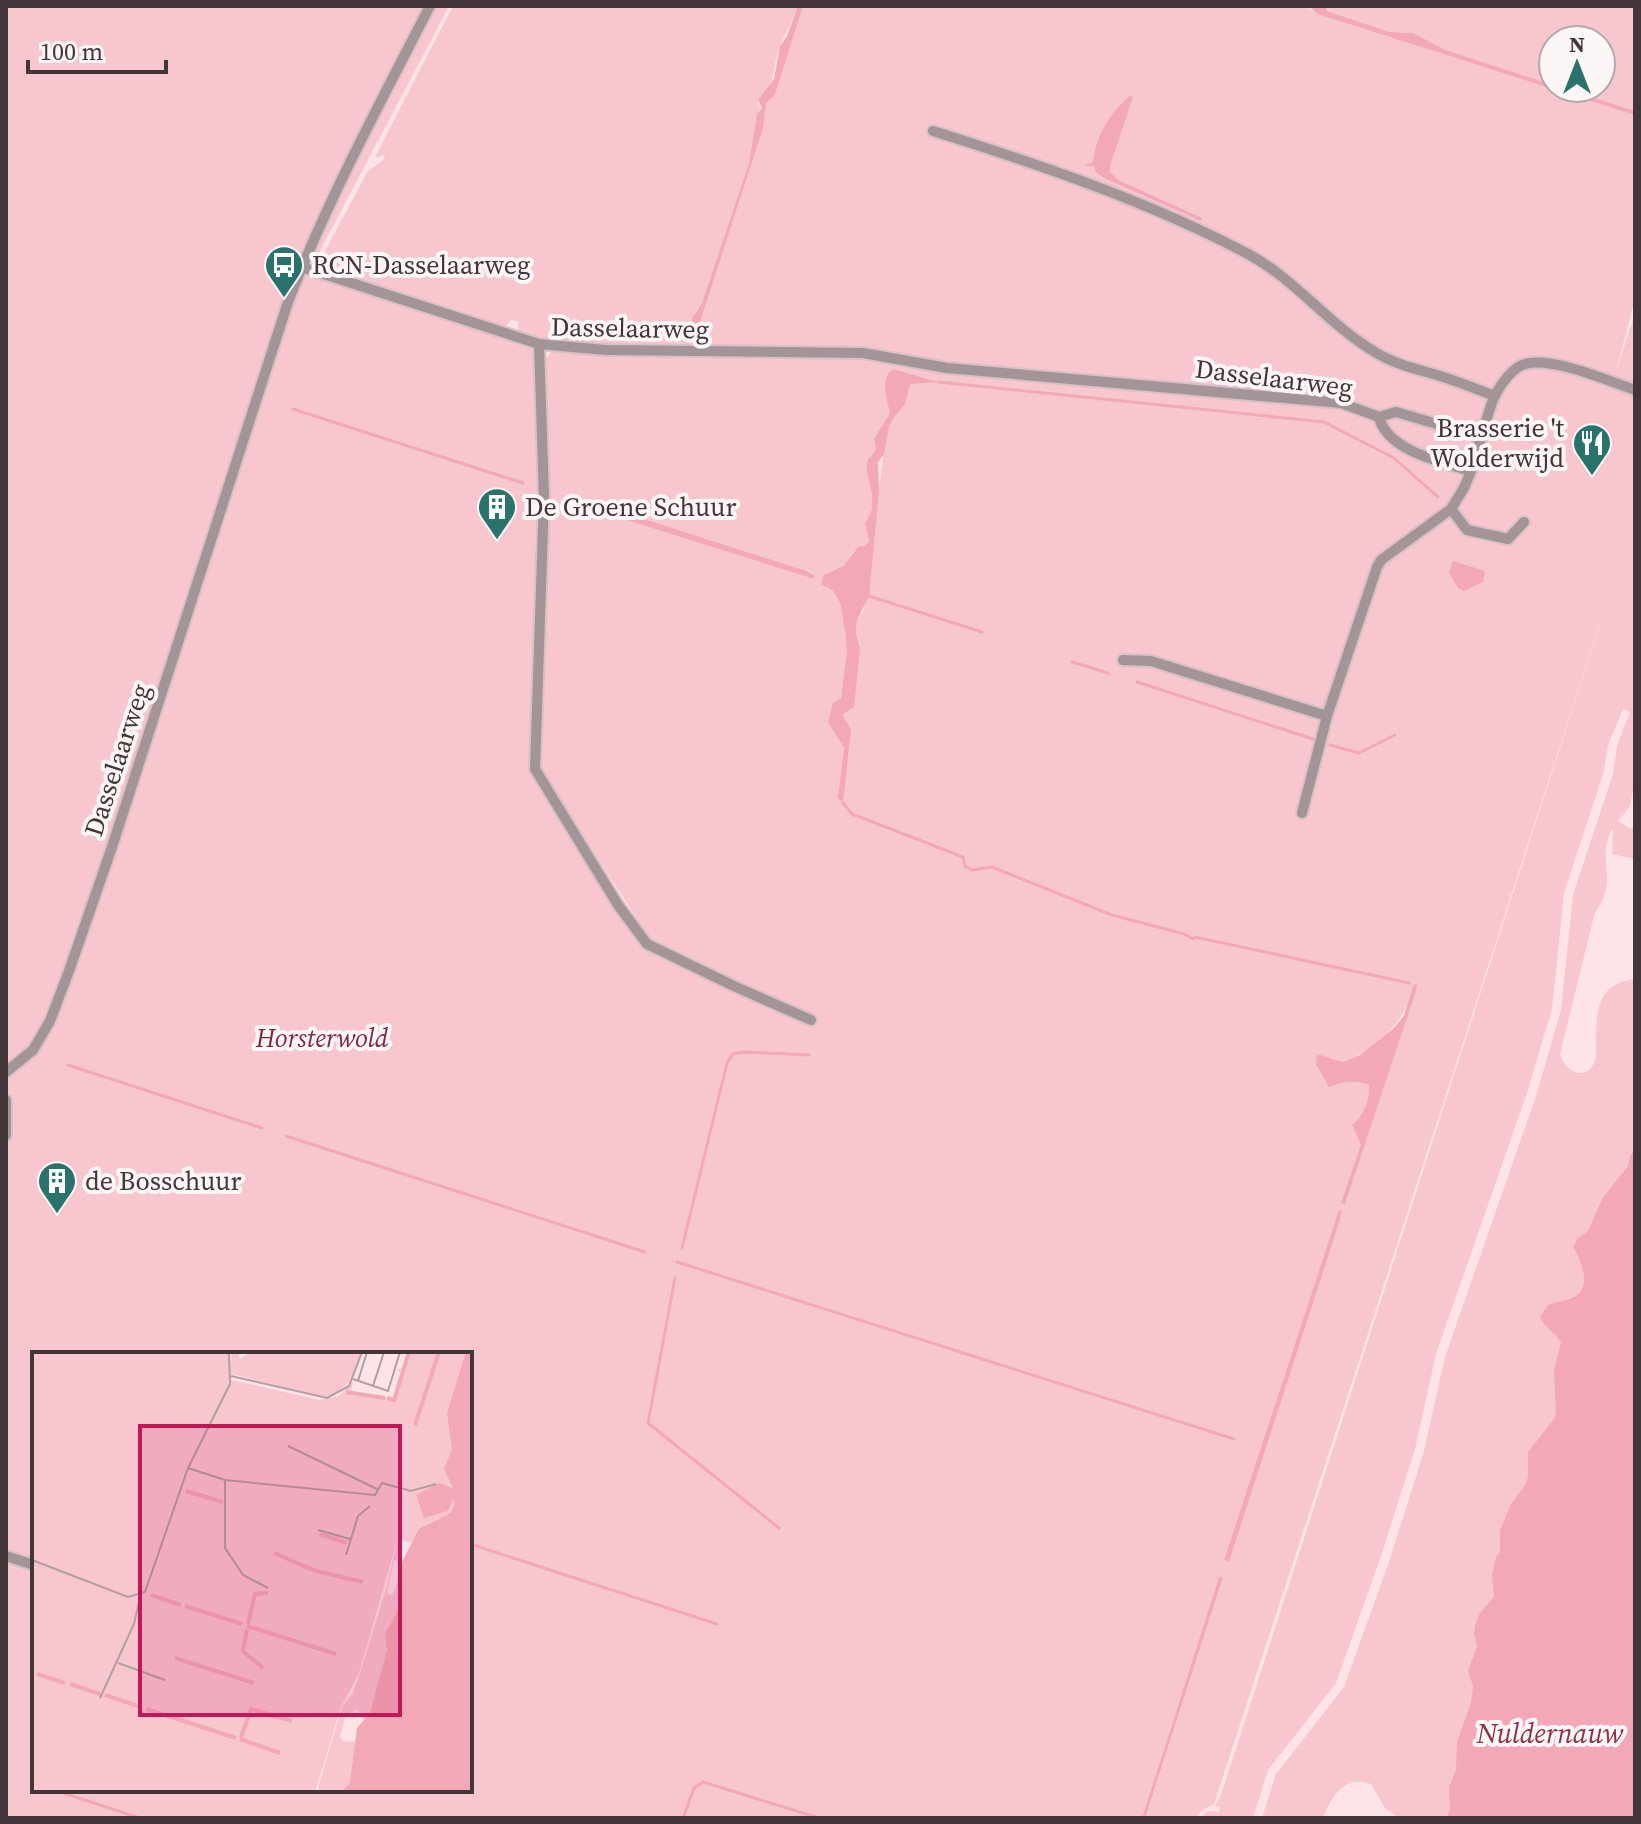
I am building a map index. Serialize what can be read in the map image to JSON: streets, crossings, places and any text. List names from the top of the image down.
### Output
{
  "streets": {
    "street": ["Dasselaarweg"]
  },
  "water": ["Nuldernauw"],
  "parks": ["Horsterwold"],
  "places": {
    "bus stop": ["RCN-Dasselaarweg"],
    "restaurant": ["Brasserie 't Wolderwijd"],
    "building": ["De Groene Schuur", "de Bosschuur"]
  },
  "scale_bar": "100 m",
  "north": "top"
}
